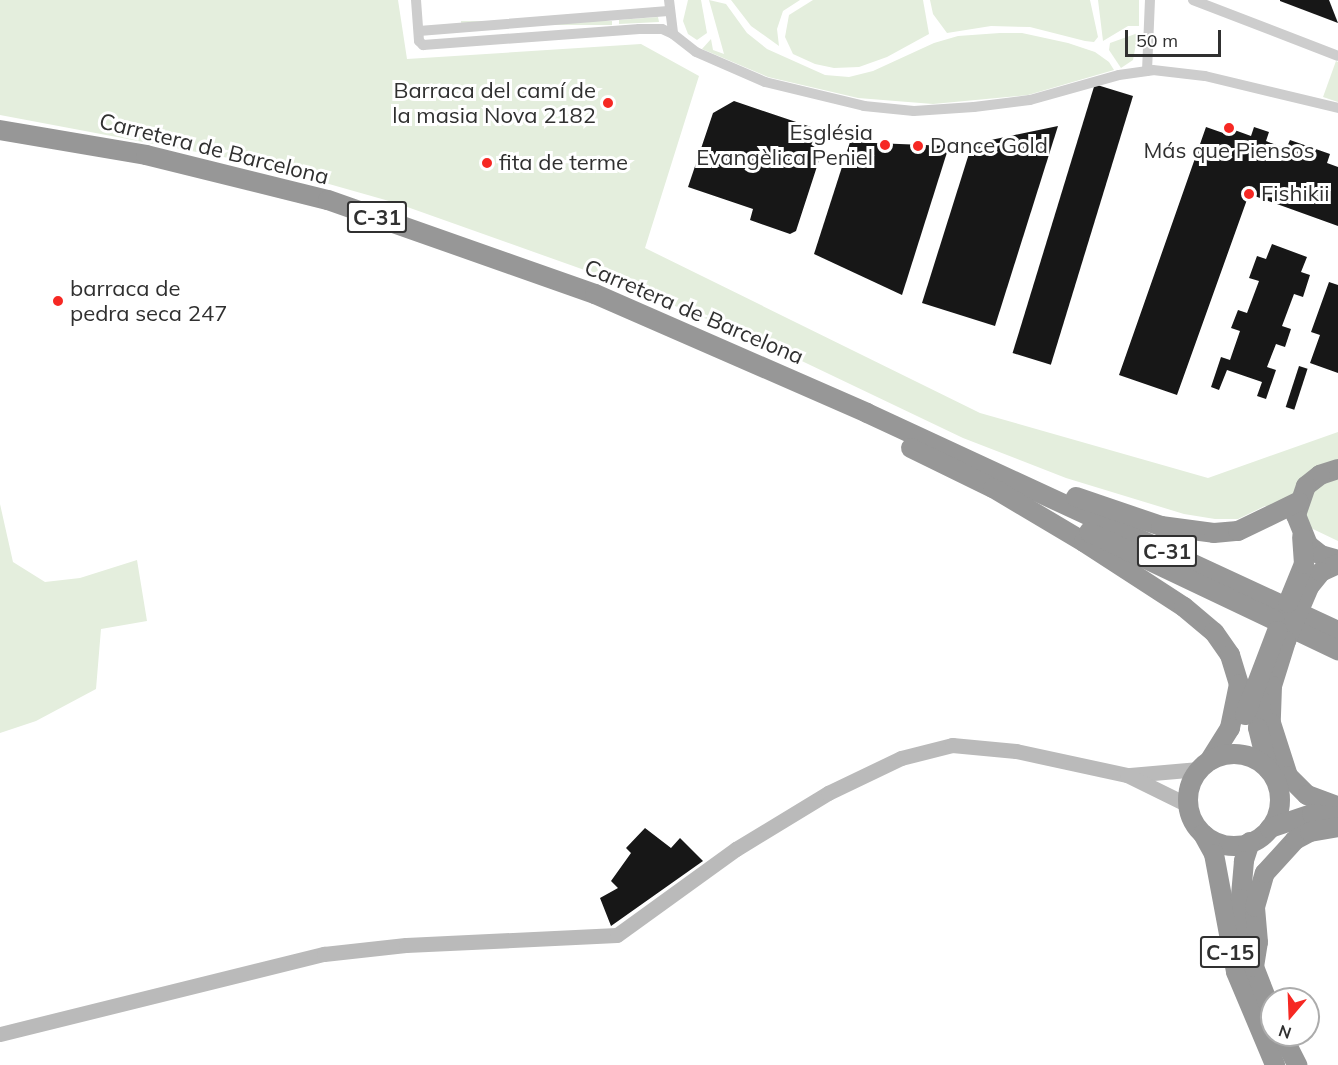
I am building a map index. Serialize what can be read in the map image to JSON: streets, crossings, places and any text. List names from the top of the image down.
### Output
{
  "streets": {
    "highway": ["Carretera de Barcelona", "C-31", "C-15"]
  },
  "places": [
    "Barraca del camí de la masia Nova 2182",
    "Más que Piensos",
    "Església Evangèlica Peniel",
    "Dance Gold",
    "fita de terme",
    "Fishikii",
    "barraca de pedra seca 247"
  ],
  "scale_bar": "50 m",
  "north": "bottom"
}
